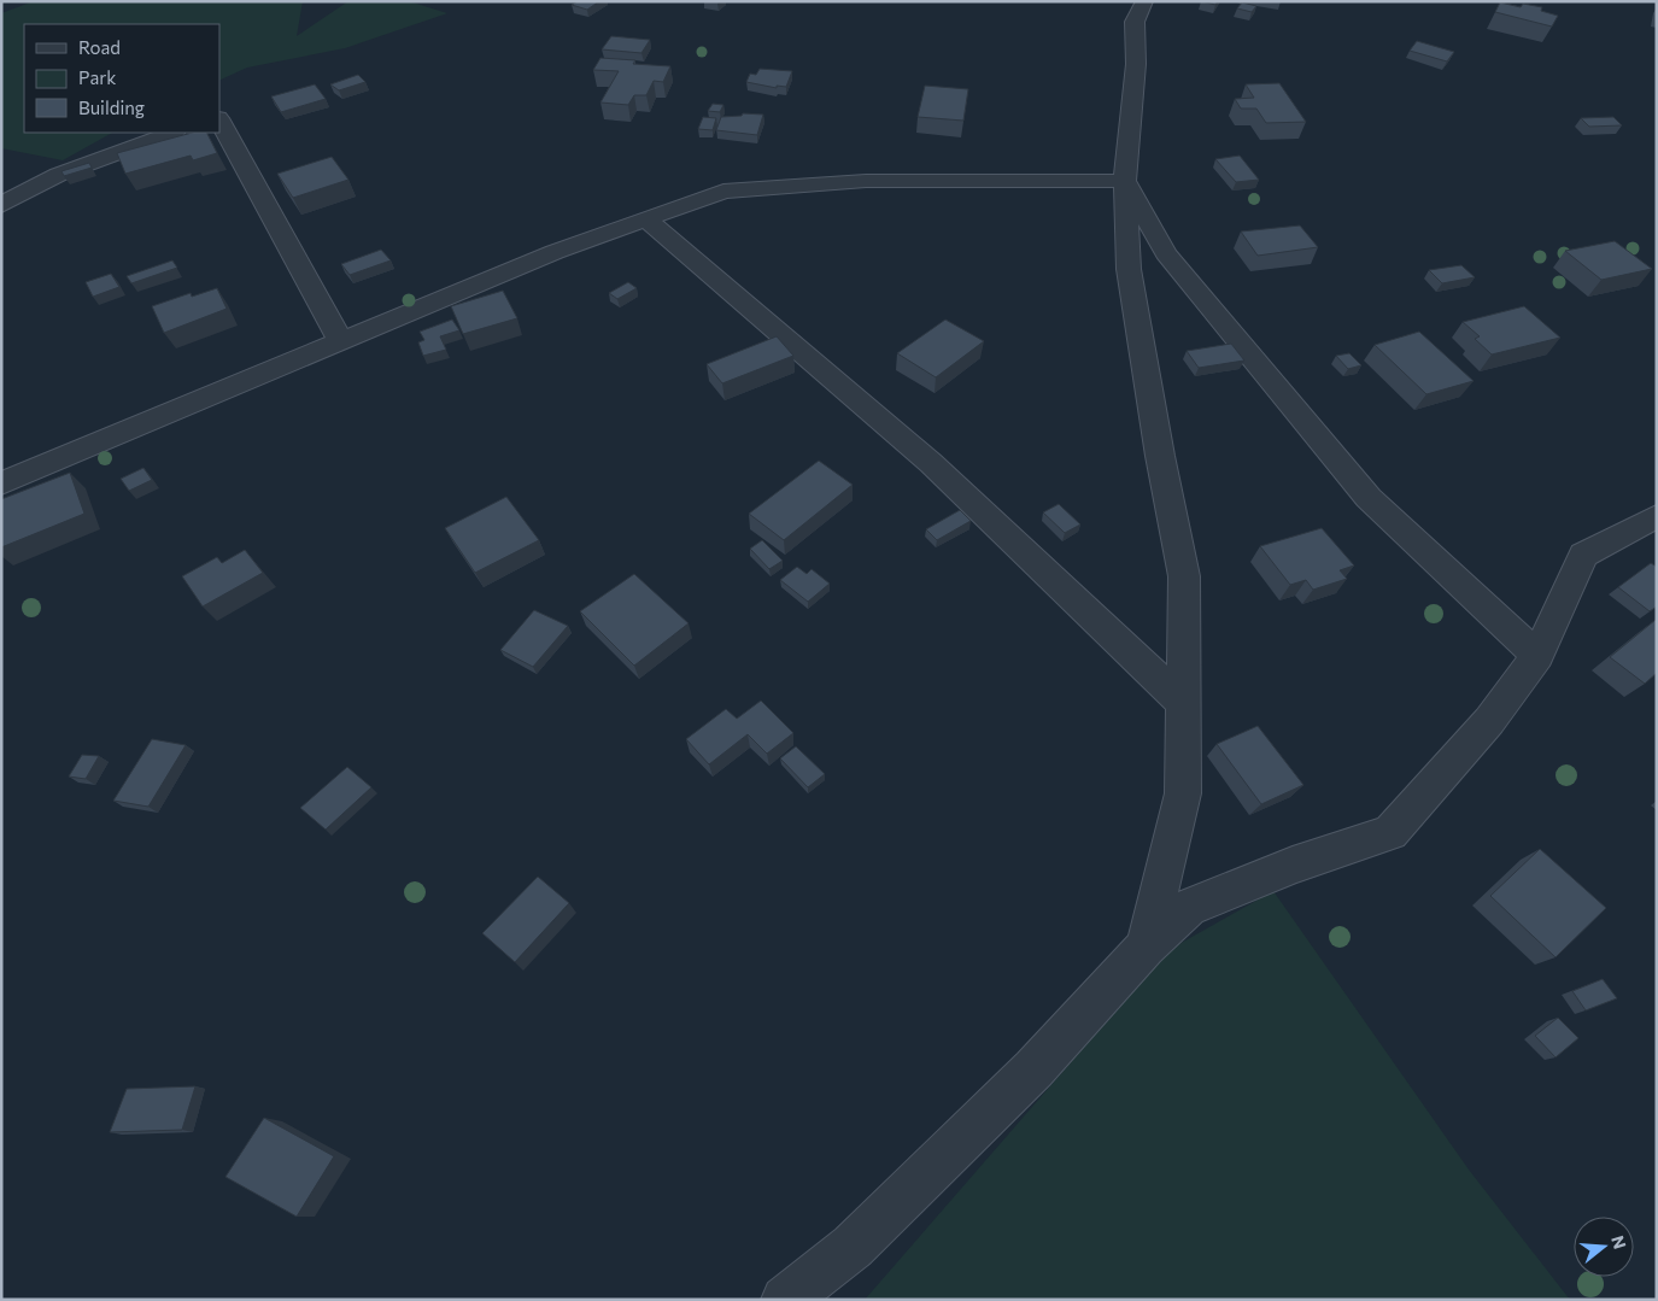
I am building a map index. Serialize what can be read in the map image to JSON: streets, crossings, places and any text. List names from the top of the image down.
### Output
{
  "legend": ["Road", "Park", "Building"],
  "north": "right"
}
